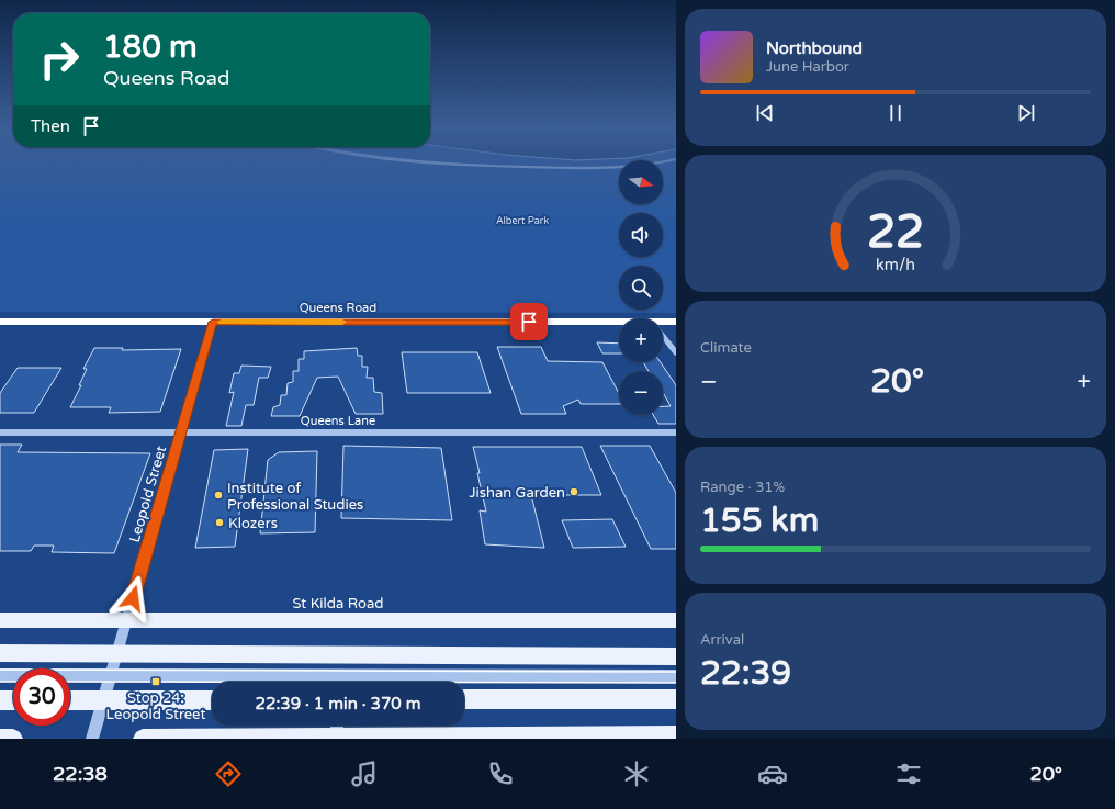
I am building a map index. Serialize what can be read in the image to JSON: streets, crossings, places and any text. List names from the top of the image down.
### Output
{
  "streets": {
    "highway": ["Queens Road"],
    "main road": ["St Kilda Road"],
    "street": ["Queens Lane", "Leopold Street"]
  },
  "crossings": [
    ["Queens Road", "Leopold Street"],
    ["Queens Lane", "Leopold Street"],
    ["Leopold Street", "St Kilda Road"]
  ],
  "parks": ["Albert Park"],
  "places": {
    "other": ["Jishan Garden", "Institute of Professional Studies", "Klozers"],
    "transit": ["Stop 24: Leopold Street"]
  },
  "north": "right",
  "page": {
    "turn": ["180 m", "Queens Road"],
    "song": ["Northbound", "June Harbor"],
    "then": "Then",
    "map_buttons": ["+", "−"],
    "tile": [
      "Climate",
      ["Range · 31%", "155 km"],
      ["Arrival", "22:39"]
    ],
    "heat": ["−", "20°", "+"],
    "limit": "30",
    "trip": "22:39 · 1 min · 370 m",
    "tabs": ["22:38", "20°"],
    "gauge": ["22", "km/h"]
  }
}
